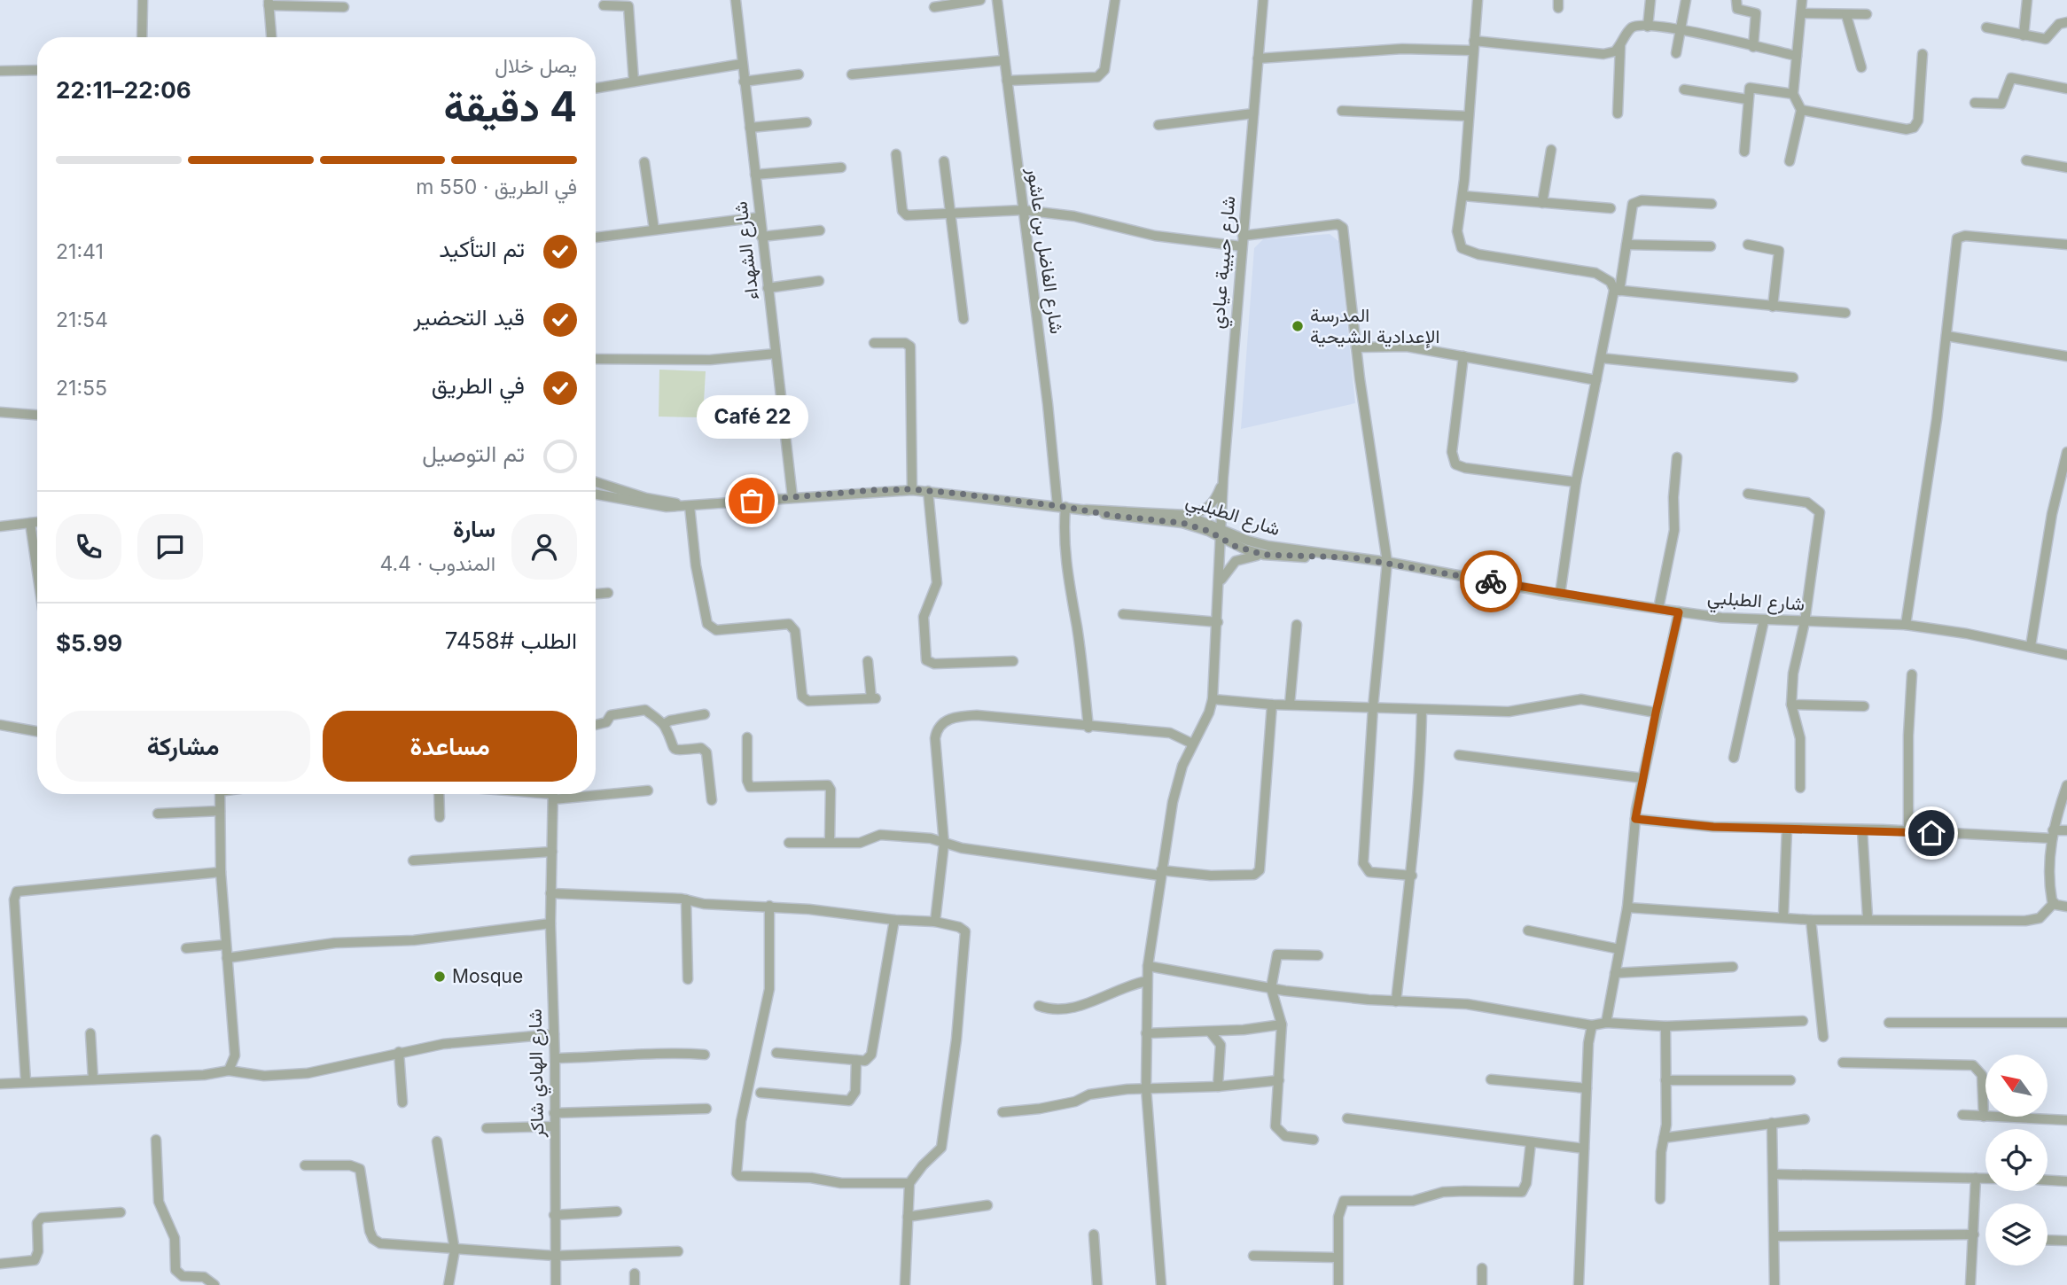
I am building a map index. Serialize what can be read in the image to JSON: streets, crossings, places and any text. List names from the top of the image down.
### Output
{
  "streets": {
    "street": [
      "شارع الشهداء",
      "شارع الفاضل بن عاشور",
      "شارع حبيبة عيادي",
      "شارع الطبلبي",
      "شارع الهادي شاكر"
    ]
  },
  "crossings": [
    ["شارع الشهداء", "شارع الطبلبي"],
    ["شارع الفاضل بن عاشور", "شارع الطبلبي"],
    ["شارع حبيبة عيادي", "شارع الطبلبي"]
  ],
  "places": ["المدرسة الإعدادية الشيحية", "Café 22", "Mosque"],
  "north": "top left",
  "page": {
    "heading": ["4 دقيقة", "يصل خلال", "22:06–22:11"],
    "panel": [
      "سارة",
      "المندوب · 4.4",
      "الطلب #7458",
      "$5.99"
    ],
    "bar": "في الطريق · 550 m",
    "list": [
      ["تم التأكيد", "21:41"],
      ["قيد التحضير", "21:54"],
      ["في الطريق", "21:55"],
      "تم التوصيل"
    ],
    "bubble": "Café 22",
    "buttons": ["مساعدة", "مشاركة"]
  }
}
